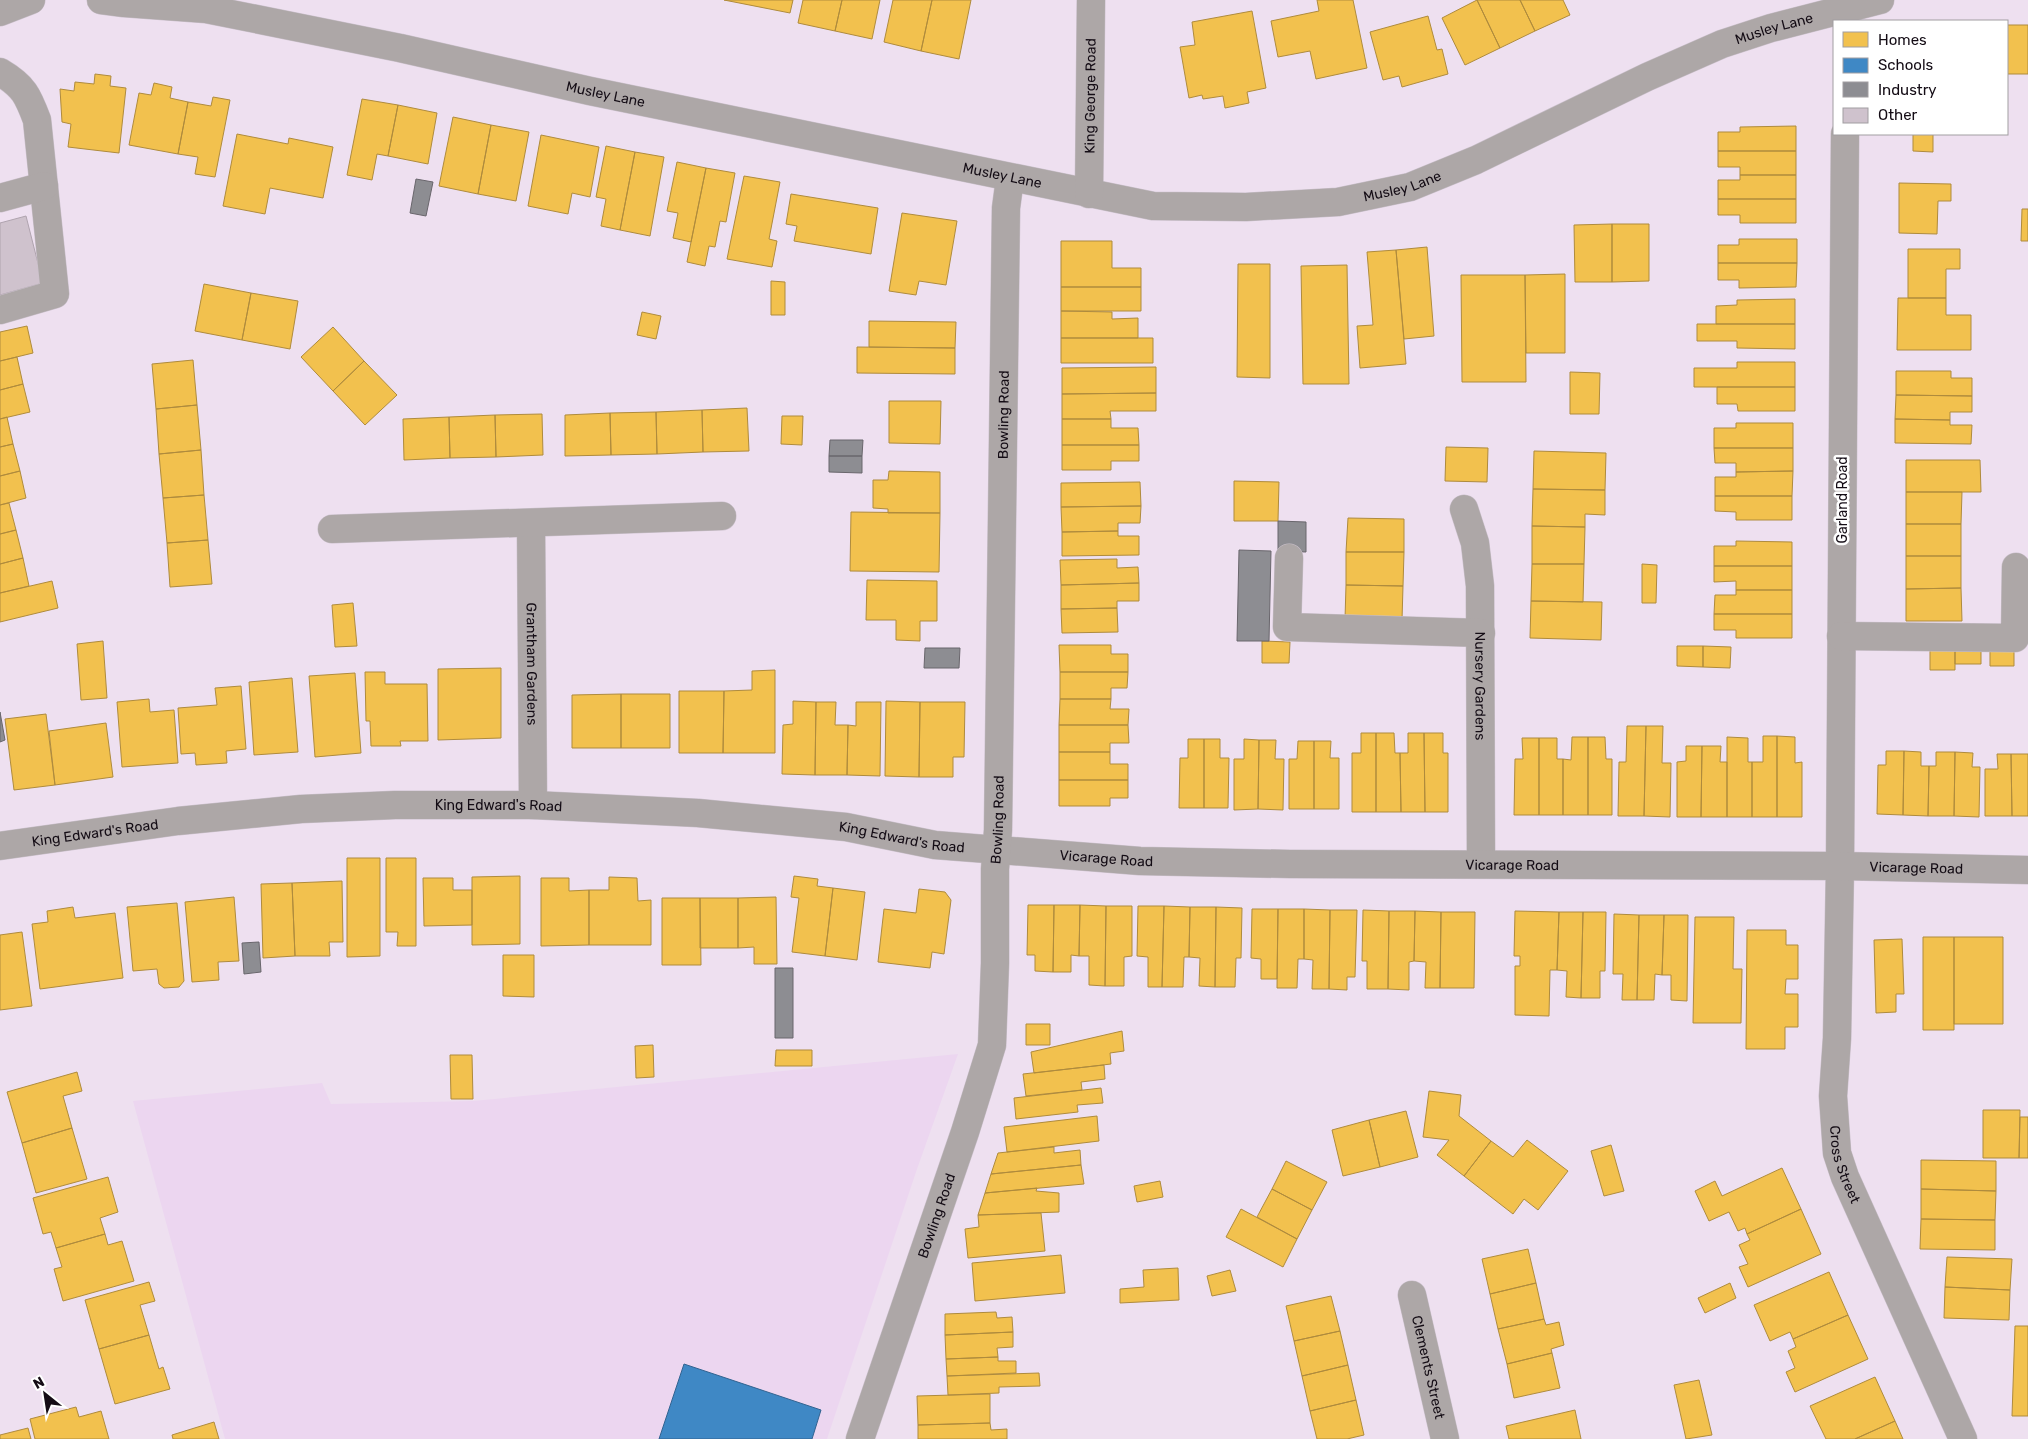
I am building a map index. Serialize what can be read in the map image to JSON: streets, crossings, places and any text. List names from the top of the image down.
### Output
{
  "streets": {
    "street": [
      "Musley Lane",
      "King George Road",
      "Bowling Road",
      "Garland Road",
      "Grantham Gardens",
      "Nursery Gardens",
      "King Edward's Road",
      "Vicarage Road",
      "Cross Street",
      "Clements Street"
    ]
  },
  "crossings": [
    ["Musley Lane", "King George Road"],
    ["Musley Lane", "Bowling Road"],
    ["Bowling Road", "King Edward's Road"],
    ["Bowling Road", "Vicarage Road"],
    ["Garland Road", "Vicarage Road"],
    ["Garland Road", "Cross Street"],
    ["Grantham Gardens", "King Edward's Road"],
    ["Nursery Gardens", "Vicarage Road"],
    ["King Edward's Road", "Vicarage Road"],
    ["Vicarage Road", "Cross Street"]
  ],
  "legend": [
    "Homes",
    "Schools",
    "Industry",
    "Other"
  ],
  "north": "top left"
}
